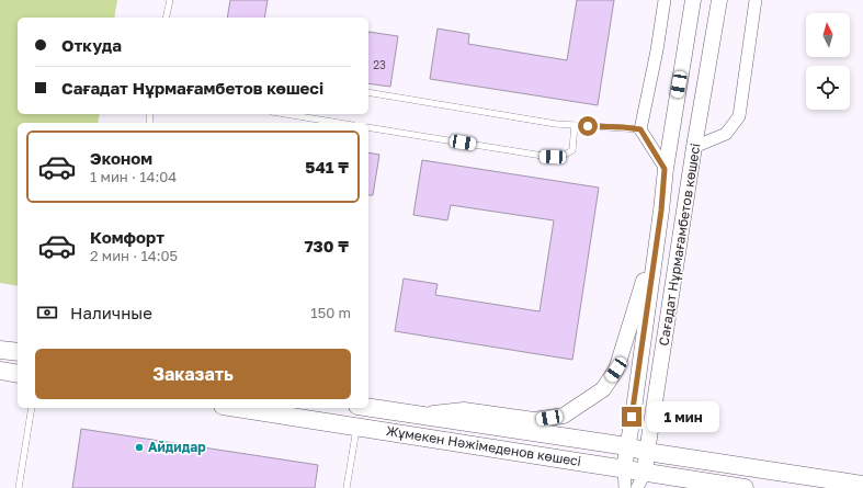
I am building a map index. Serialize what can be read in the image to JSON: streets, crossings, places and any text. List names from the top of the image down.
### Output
{
  "streets": {
    "main road": ["Жұмекен Нәжімеденов көшесі"],
    "street": ["Сағадат Нұрмағамбетов көшесі"]
  },
  "crossings": [
    ["Сағадат Нұрмағамбетов көшесі", "Жұмекен Нәжімеденов көшесі"]
  ],
  "places": ["Айдидар"],
  "house_numbers": ["23"],
  "north": "top",
  "page": {
    "banner": ["Откуда", "Сағадат Нұрмағамбетов көшесі"],
    "list": [
      {
        "name": "Эконом",
        "note": "1 мин · 14:04",
        "value": "541 ₸"
      },
      {
        "name": "Комфорт",
        "note": "2 мин · 14:05",
        "value": "730 ₸"
      }
    ],
    "pay": ["Наличные", "150 m"],
    "buttons": "Заказать",
    "bubble": "1 мин"
  }
}
